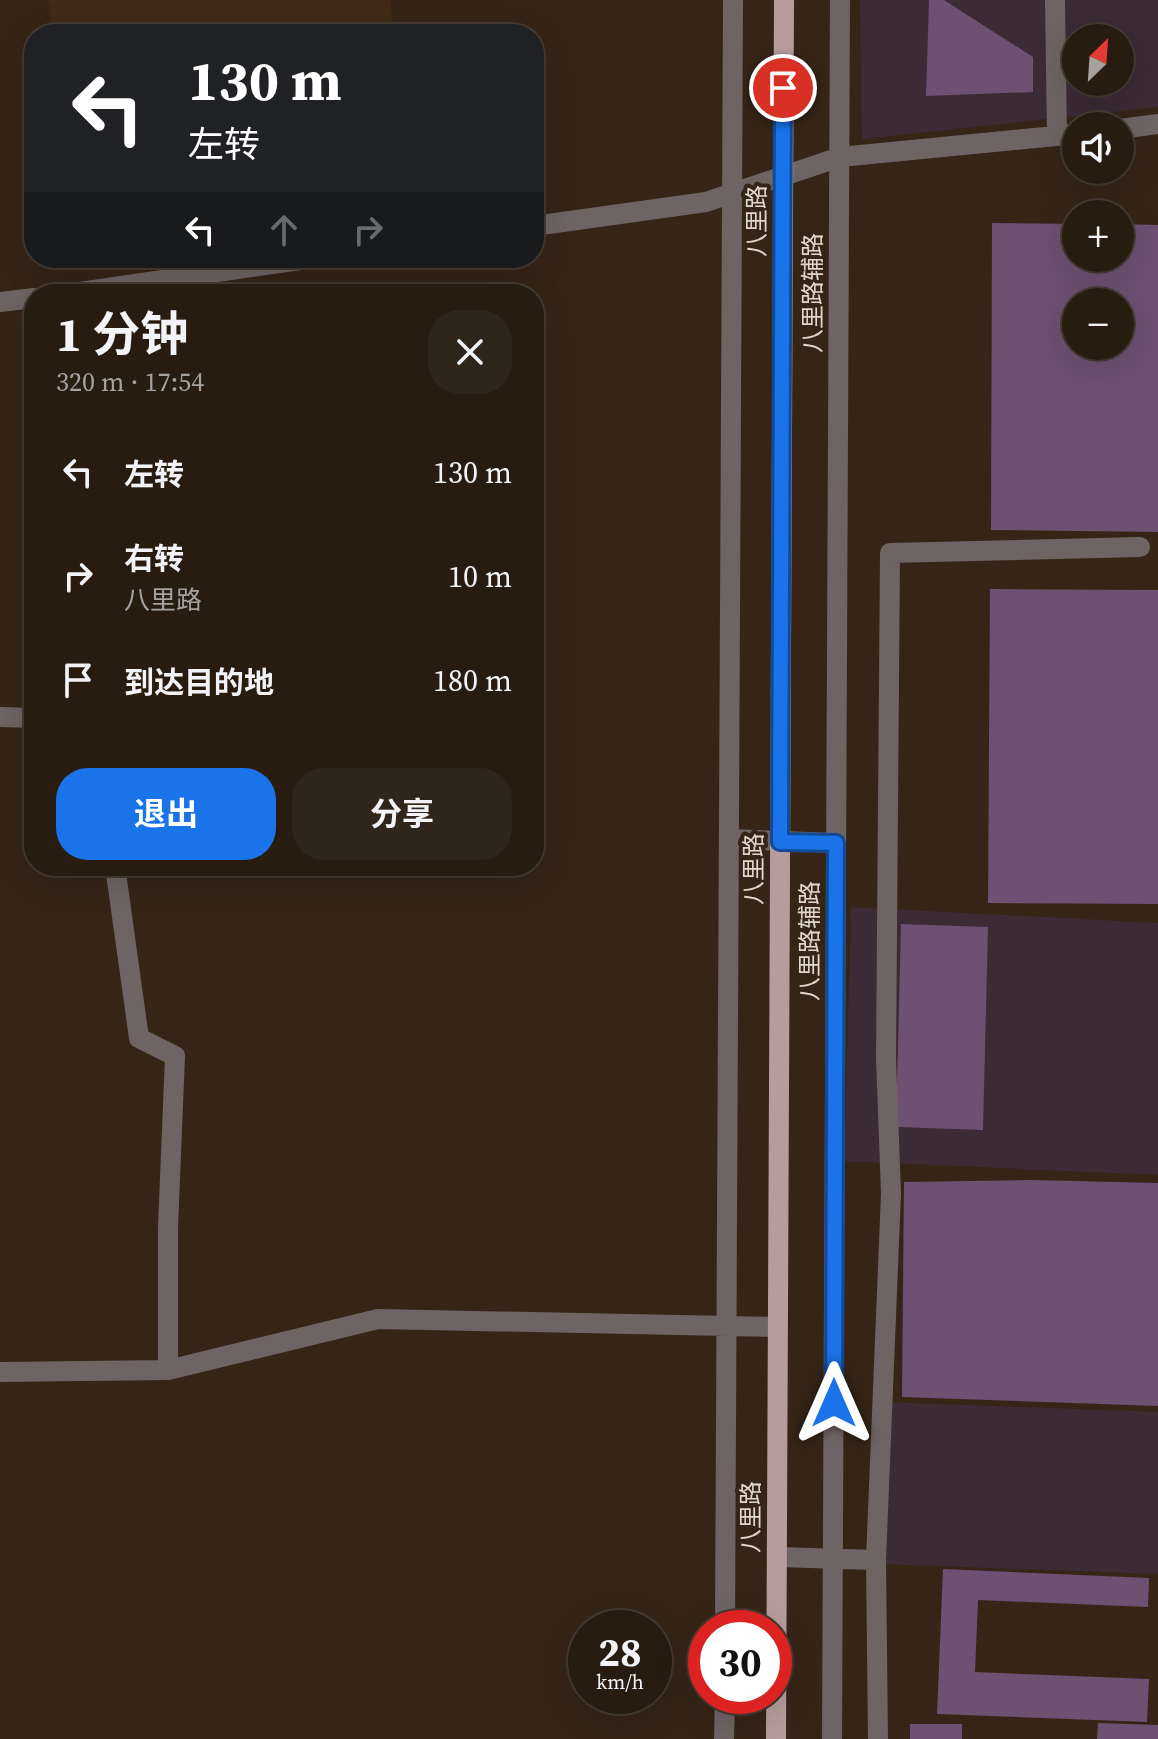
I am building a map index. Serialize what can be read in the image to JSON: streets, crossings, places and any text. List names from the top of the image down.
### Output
{
  "streets": {
    "main road": ["八里路"],
    "street": ["八里路辅路"]
  },
  "north": "top right",
  "page": {
    "map_buttons": ["+", "−"],
    "turn": ["130 m", "左转"],
    "heading": ["1 分钟", "320 m · 17:54"],
    "list": [
      {
        "name": "左转",
        "value": "130 m"
      },
      {
        "name": "右转",
        "note": "八里路",
        "value": "10 m"
      },
      {
        "name": "到达目的地",
        "value": "180 m"
      }
    ],
    "buttons": ["退出", "分享"],
    "speed": "28 km/h",
    "limit": "30"
  }
}
